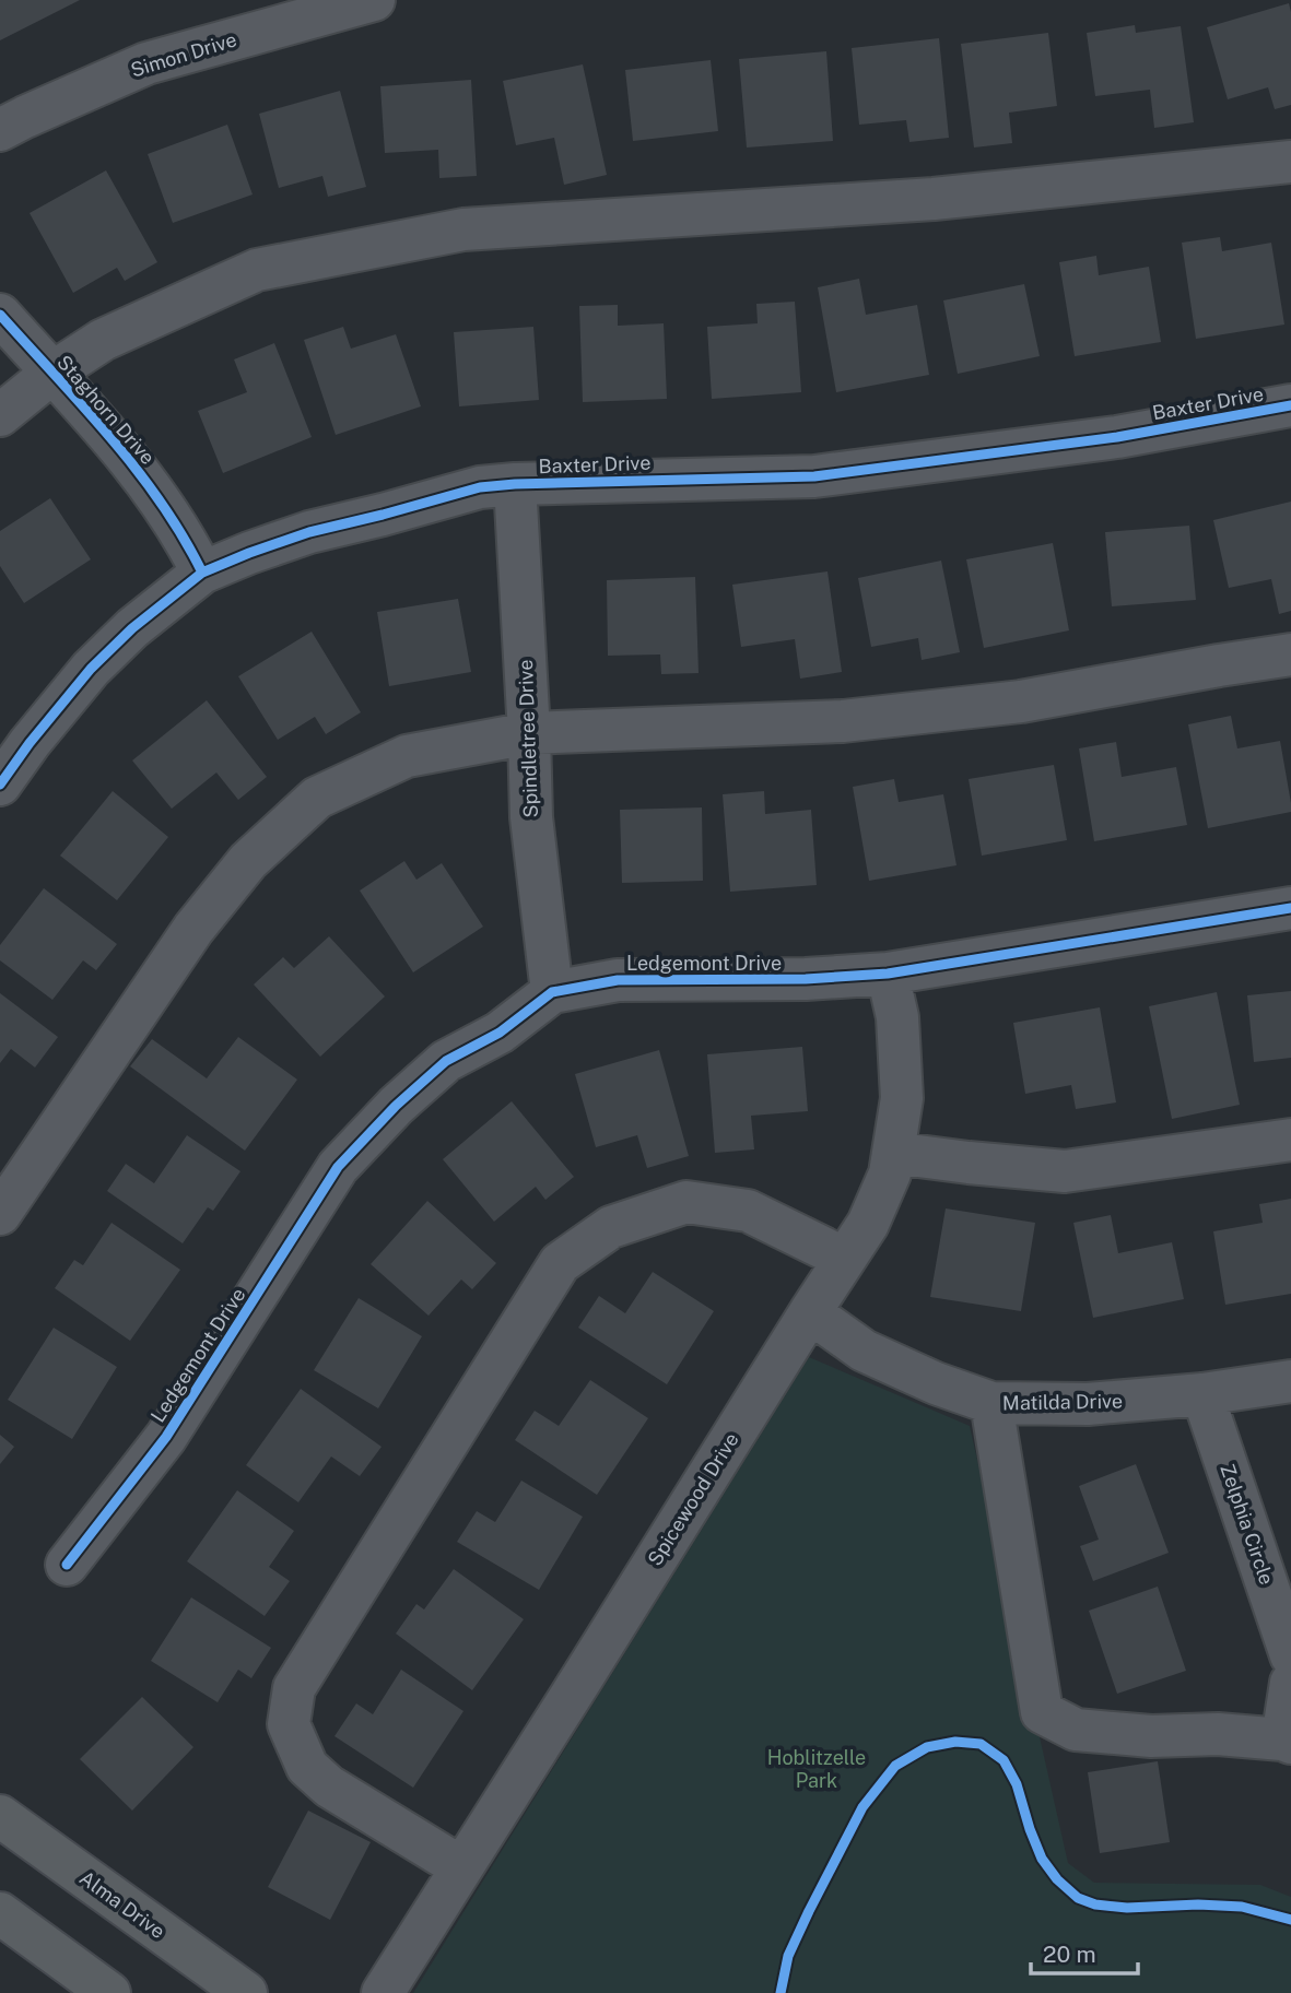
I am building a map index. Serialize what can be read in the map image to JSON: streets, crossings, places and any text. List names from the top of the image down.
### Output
{
  "streets": {
    "main road": ["Alma Drive"],
    "street": [
      "Simon Drive",
      "Baxter Drive",
      "Staghorn Drive",
      "Spindletree Drive",
      "Ledgemont Drive",
      "Matilda Drive",
      "Spicewood Drive",
      "Zelphia Circle"
    ]
  },
  "crossings": [
    ["Baxter Drive", "Staghorn Drive"],
    ["Baxter Drive", "Spindletree Drive"],
    ["Spindletree Drive", "Ledgemont Drive"],
    ["Ledgemont Drive", "Spicewood Drive"],
    ["Matilda Drive", "Spicewood Drive"],
    ["Matilda Drive", "Zelphia Circle"]
  ],
  "parks": ["Hoblitzelle Park"],
  "scale_bar": "20 m"
}
